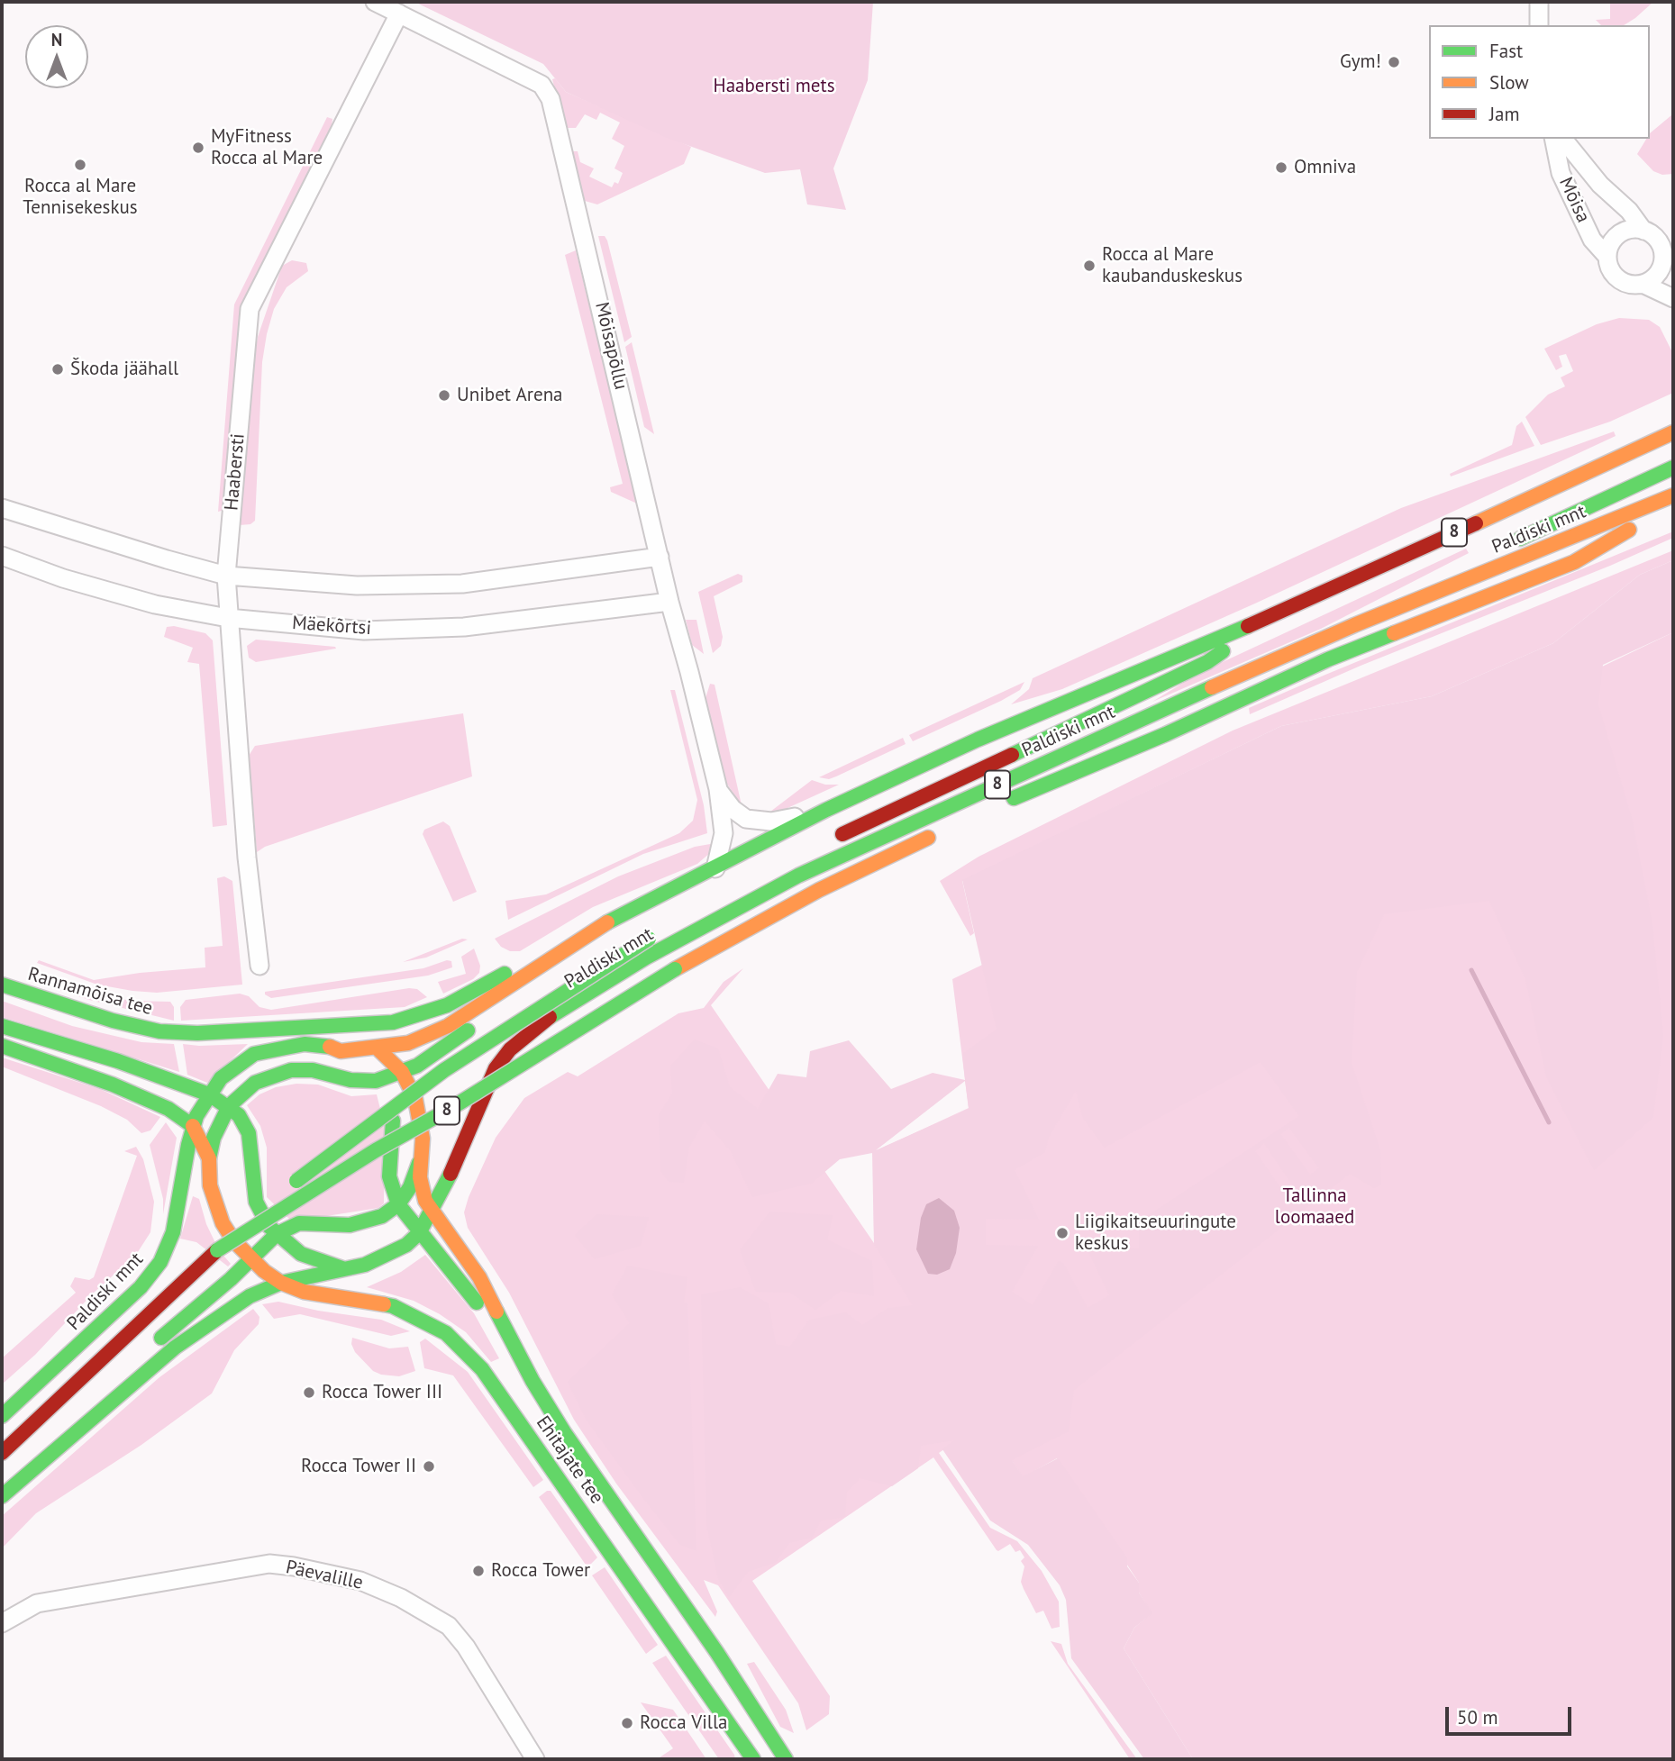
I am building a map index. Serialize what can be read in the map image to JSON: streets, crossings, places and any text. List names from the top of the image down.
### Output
{
  "streets": {
    "main road": [
      "Paldiski mnt",
      "8",
      "Rannamõisa tee",
      "Ehitajate tee"
    ],
    "street": [
      "Mõisa",
      "Mõisapõllu",
      "Haabersti",
      "Mäekõrtsi",
      "Päevalille"
    ]
  },
  "crossings": [
    ["Mõisapõllu", "Haabersti"],
    ["Mõisapõllu", "Paldiski mnt"],
    ["Mõisapõllu", "Mäekõrtsi"],
    ["Haabersti", "Mäekõrtsi"],
    ["Paldiski mnt", "Rannamõisa tee"],
    ["Paldiski mnt", "Ehitajate tee"]
  ],
  "parks": ["Haabersti mets", "Tallinna loomaaed"],
  "places": [
    "Gym!",
    "MyFitness Rocca al Mare",
    "Rocca al Mare Tennisekeskus",
    "Omniva",
    "Rocca al Mare kaubanduskeskus",
    "Škoda jäähall",
    "Unibet Arena",
    "Liigikaitseuuringute keskus",
    "Rocca Tower III",
    "Rocca Tower II",
    "Rocca Tower",
    "Rocca Villa"
  ],
  "legend": ["Fast", "Slow", "Jam"],
  "scale_bar": "50 m",
  "north": "top"
}
